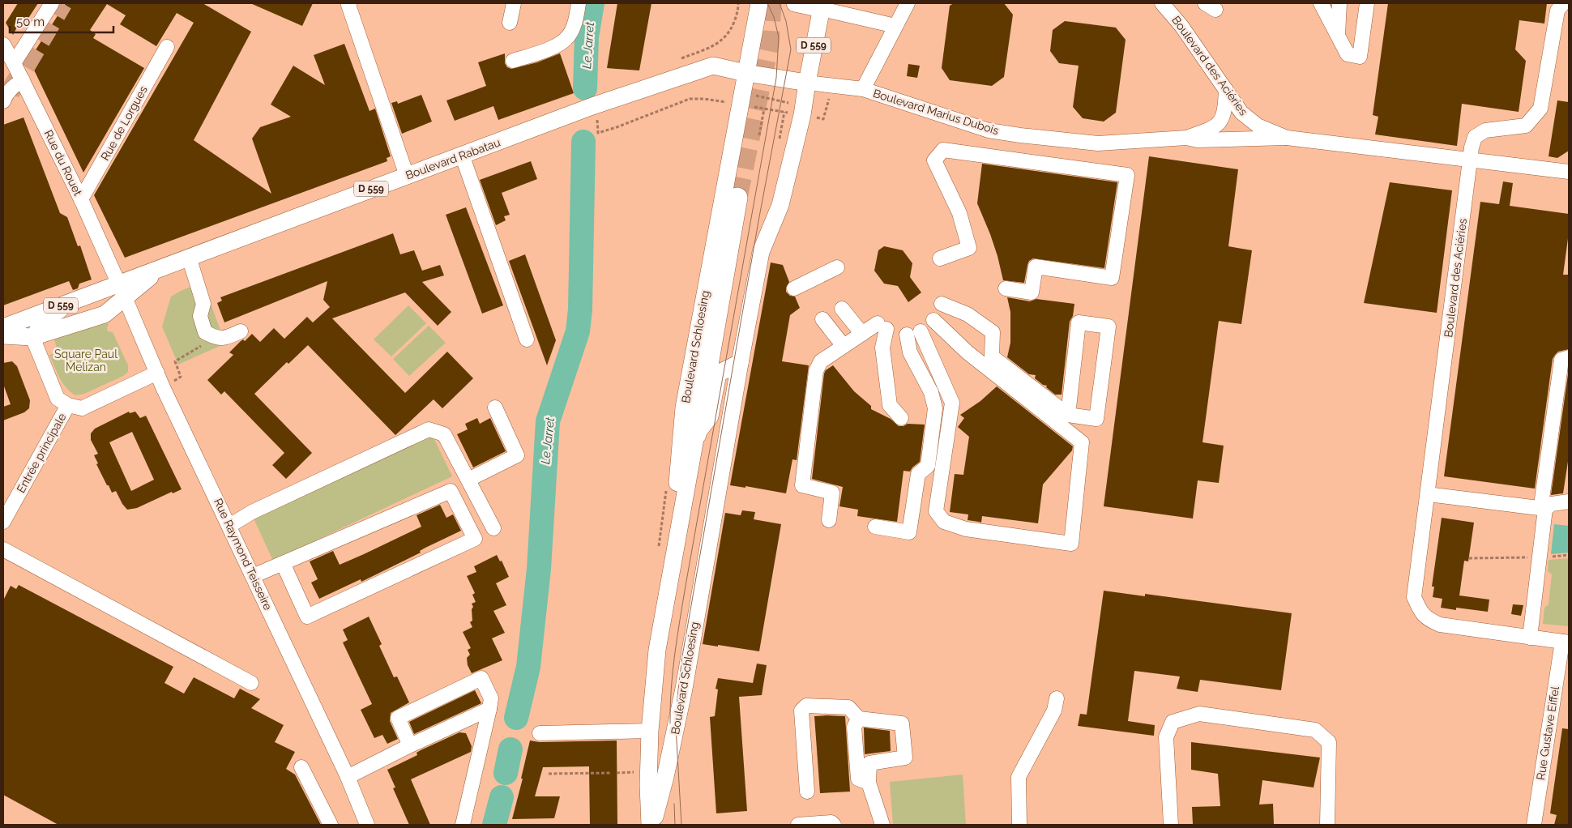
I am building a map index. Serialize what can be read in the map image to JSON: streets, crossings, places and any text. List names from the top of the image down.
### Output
{
  "streets": {
    "main road": ["D 559", "Boulevard Rabatau", "Boulevard Schloesing"],
    "street": [
      "Boulevard des Aciéries",
      "Boulevard Marius Dubois",
      "Rue de Lorgues",
      "Rue du Rouet",
      "Entrée principale",
      "Rue Raymond Teisseire",
      "Rue Gustave Eiffel"
    ]
  },
  "crossings": [
    ["D 559", "Boulevard Marius Dubois"],
    ["D 559", "Boulevard Rabatau"],
    ["D 559", "Boulevard Schloesing"],
    ["Boulevard des Aciéries", "Boulevard Marius Dubois"],
    ["Boulevard des Aciéries", "Rue Gustave Eiffel"],
    ["Boulevard Marius Dubois", "Boulevard Schloesing"],
    ["Rue de Lorgues", "Rue du Rouet"],
    ["Boulevard Rabatau", "Rue du Rouet"],
    ["Boulevard Rabatau", "Boulevard Schloesing"],
    ["Boulevard Rabatau", "Rue Raymond Teisseire"],
    ["Rue du Rouet", "Rue Raymond Teisseire"]
  ],
  "water": ["Le Jarret"],
  "parks": ["Square Paul Melizan"],
  "scale_bar": "50 m"
}
